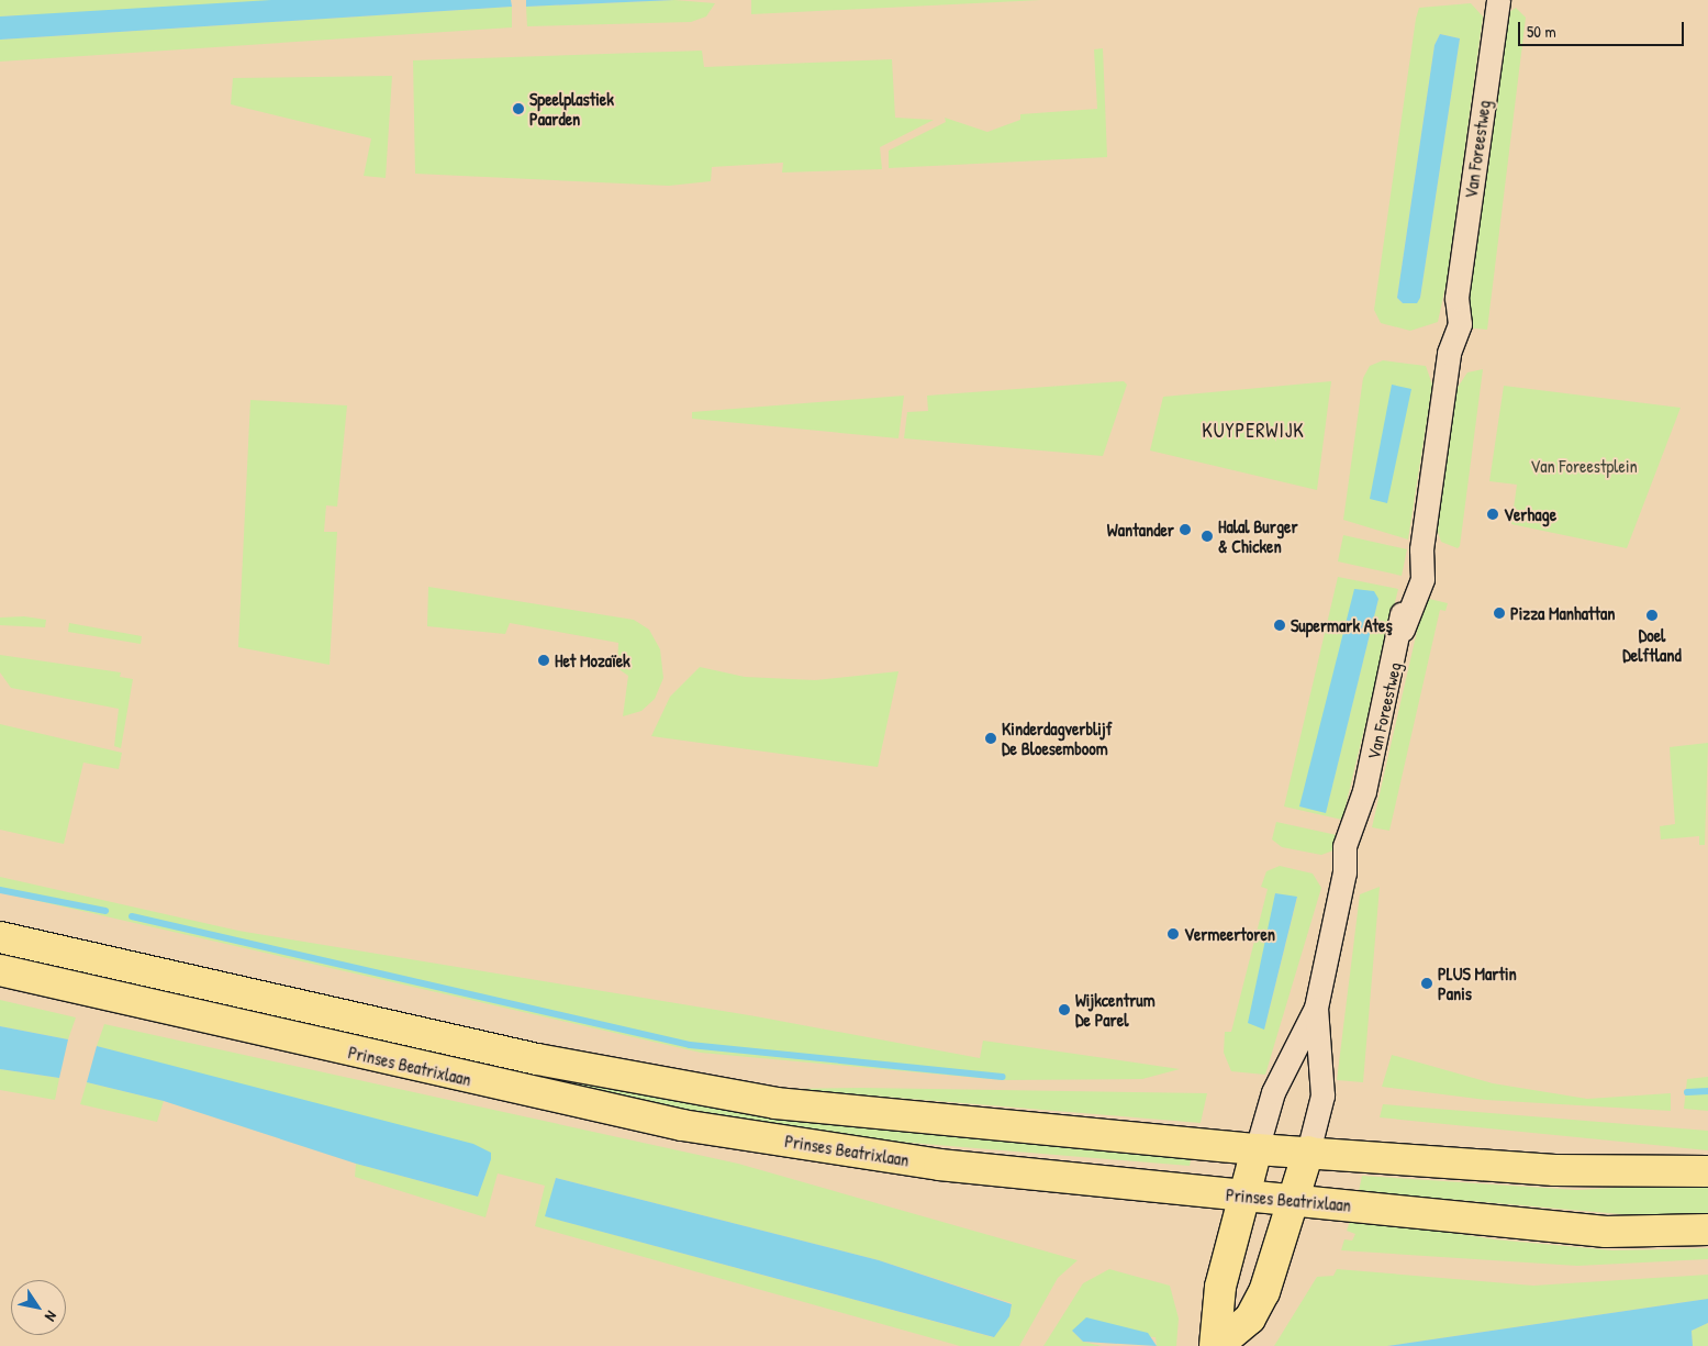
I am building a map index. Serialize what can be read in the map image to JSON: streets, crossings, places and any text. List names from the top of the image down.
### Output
{
  "streets": {
    "main road": ["Prinses Beatrixlaan"],
    "street": ["Van Foreestweg"]
  },
  "crossings": [
    ["Van Foreestweg", "Prinses Beatrixlaan"]
  ],
  "districts": ["KUYPERWIJK"],
  "parks": ["Van Foreestplein"],
  "places": [
    "Speelplastiek Paarden",
    "Verhage",
    "Wantander",
    "Halal Burger & Chicken",
    "Pizza Manhattan",
    "Doel Delftland",
    "Supermark Ateş",
    "Het Mozaïek",
    "Kinderdagverblijf De Bloesemboom",
    "Vermeertoren",
    "PLUS Martin Panis",
    "Wijkcentrum De Parel"
  ],
  "scale_bar": "50 m",
  "north": "bottom right"
}
